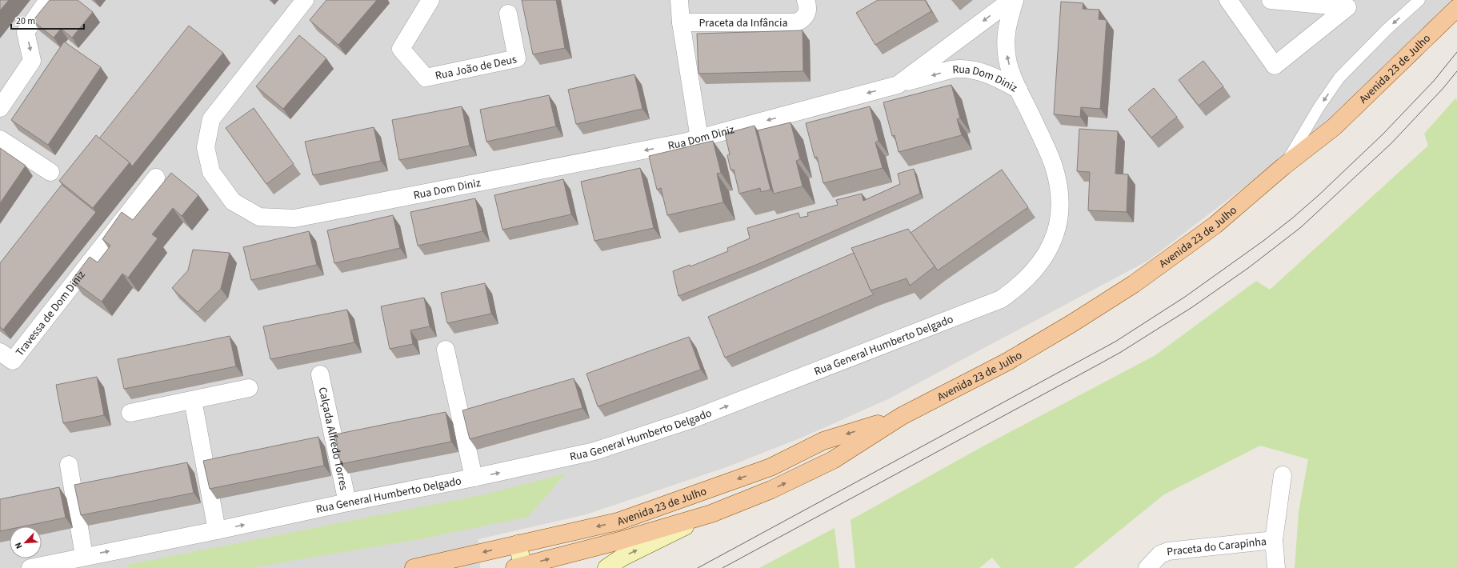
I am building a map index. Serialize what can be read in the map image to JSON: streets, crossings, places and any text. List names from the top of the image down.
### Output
{
  "streets": {
    "main road": ["Avenida 23 de Julho"],
    "street": [
      "Praceta da Infância",
      "Rua João de Deus",
      "Rua Dom Diniz",
      "Travessa de Dom Diniz",
      "Rua General Humberto Delgado",
      "Calçada Alfredo Torres",
      "Praceta do Carapinha"
    ]
  },
  "crossings": [
    ["Praceta da Infância", "Rua Dom Diniz"],
    ["Rua Dom Diniz", "Rua General Humberto Delgado"],
    ["Rua General Humberto Delgado", "Calçada Alfredo Torres"]
  ],
  "one_way": ["Rua General Humberto Delgado"],
  "scale_bar": "20 m",
  "north": "bottom left"
}
